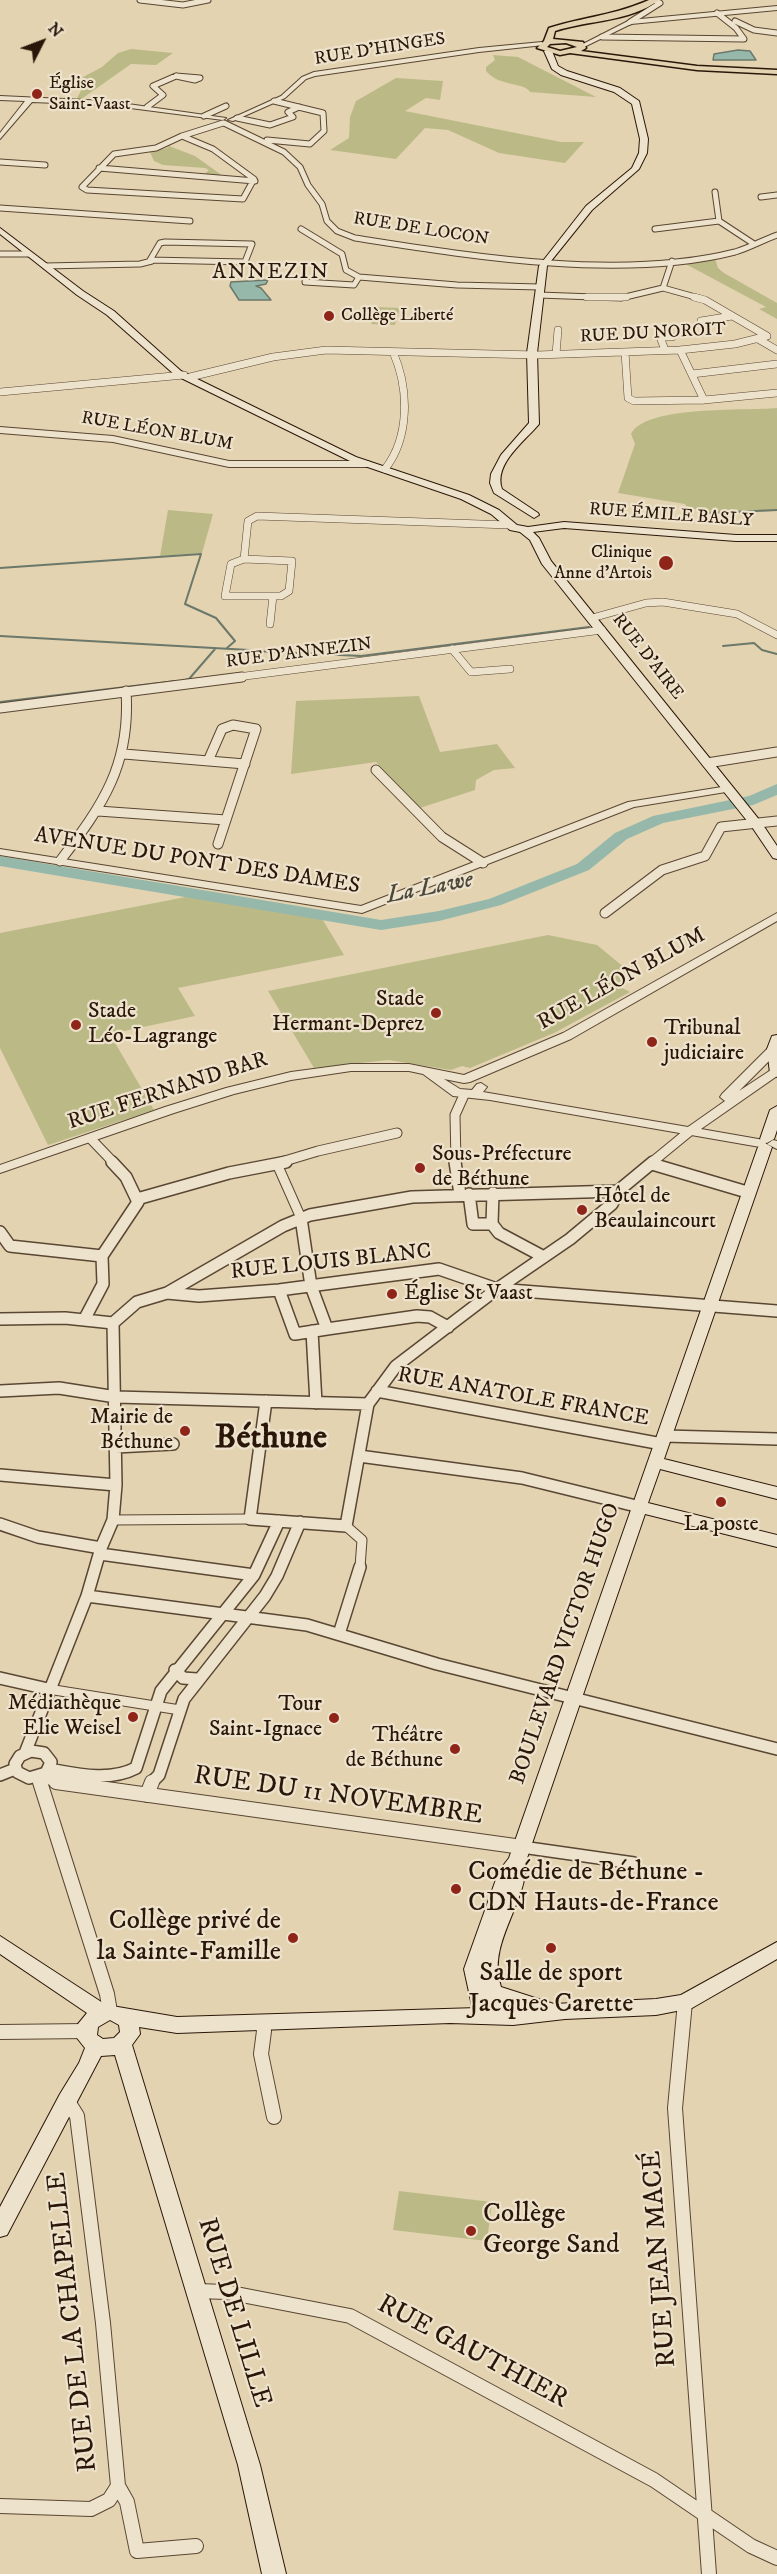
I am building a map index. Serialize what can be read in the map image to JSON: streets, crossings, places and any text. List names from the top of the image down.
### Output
{
  "streets": {
    "main road": [
      "RUE ÉMILE BASLY",
      "RUE D'AIRE",
      "BOULEVARD VICTOR HUGO",
      "RUE DE LILLE"
    ],
    "street": [
      "RUE D'HINGES",
      "RUE DE LOCON",
      "RUE DU NOROIT",
      "RUE LÉON BLUM",
      "RUE D'ANNEZIN",
      "AVENUE DU PONT DES DAMES",
      "RUE FERNAND BAR",
      "RUE LOUIS BLANC",
      "RUE ANATOLE FRANCE",
      "RUE DU 11 NOVEMBRE",
      "RUE JEAN MACÉ",
      "RUE DE LA CHAPELLE",
      "RUE GAUTHIER"
    ]
  },
  "crossings": [
    ["RUE D'HINGES", "RUE DE LOCON"],
    ["RUE LÉON BLUM", "RUE FERNAND BAR"],
    ["RUE ÉMILE BASLY", "RUE D'AIRE"],
    ["RUE D'ANNEZIN", "RUE D'AIRE"],
    ["RUE D'AIRE", "AVENUE DU PONT DES DAMES"],
    ["RUE FERNAND BAR", "BOULEVARD VICTOR HUGO"],
    ["RUE LOUIS BLANC", "BOULEVARD VICTOR HUGO"],
    ["RUE ANATOLE FRANCE", "BOULEVARD VICTOR HUGO"],
    ["BOULEVARD VICTOR HUGO", "RUE DU 11 NOVEMBRE"],
    ["RUE JEAN MACÉ", "RUE GAUTHIER"],
    ["RUE DE LILLE", "RUE GAUTHIER"]
  ],
  "districts": ["ANNEZIN", "Béthune"],
  "water": ["La Lawe"],
  "places": [
    "Église Saint-Vaast",
    "Collège Liberté",
    "Clinique Anne d'Artois",
    "Stade Hermant-Deprez",
    "Stade Léo-Lagrange",
    "Tribunal judiciaire",
    "Sous-Préfecture de Béthune",
    "Hôtel de Beaulaincourt",
    "Église St Vaast",
    "Mairie de Béthune",
    "La poste",
    "Médiathèque Elie Weisel",
    "Tour Saint-Ignace",
    "Théâtre de Béthune",
    "Comédie de Béthune - CDN Hauts-de-France",
    "Collège privé de la Sainte-Famille",
    "Salle de sport Jacques Carette",
    "Collège George Sand"
  ],
  "north": "top right"
}
